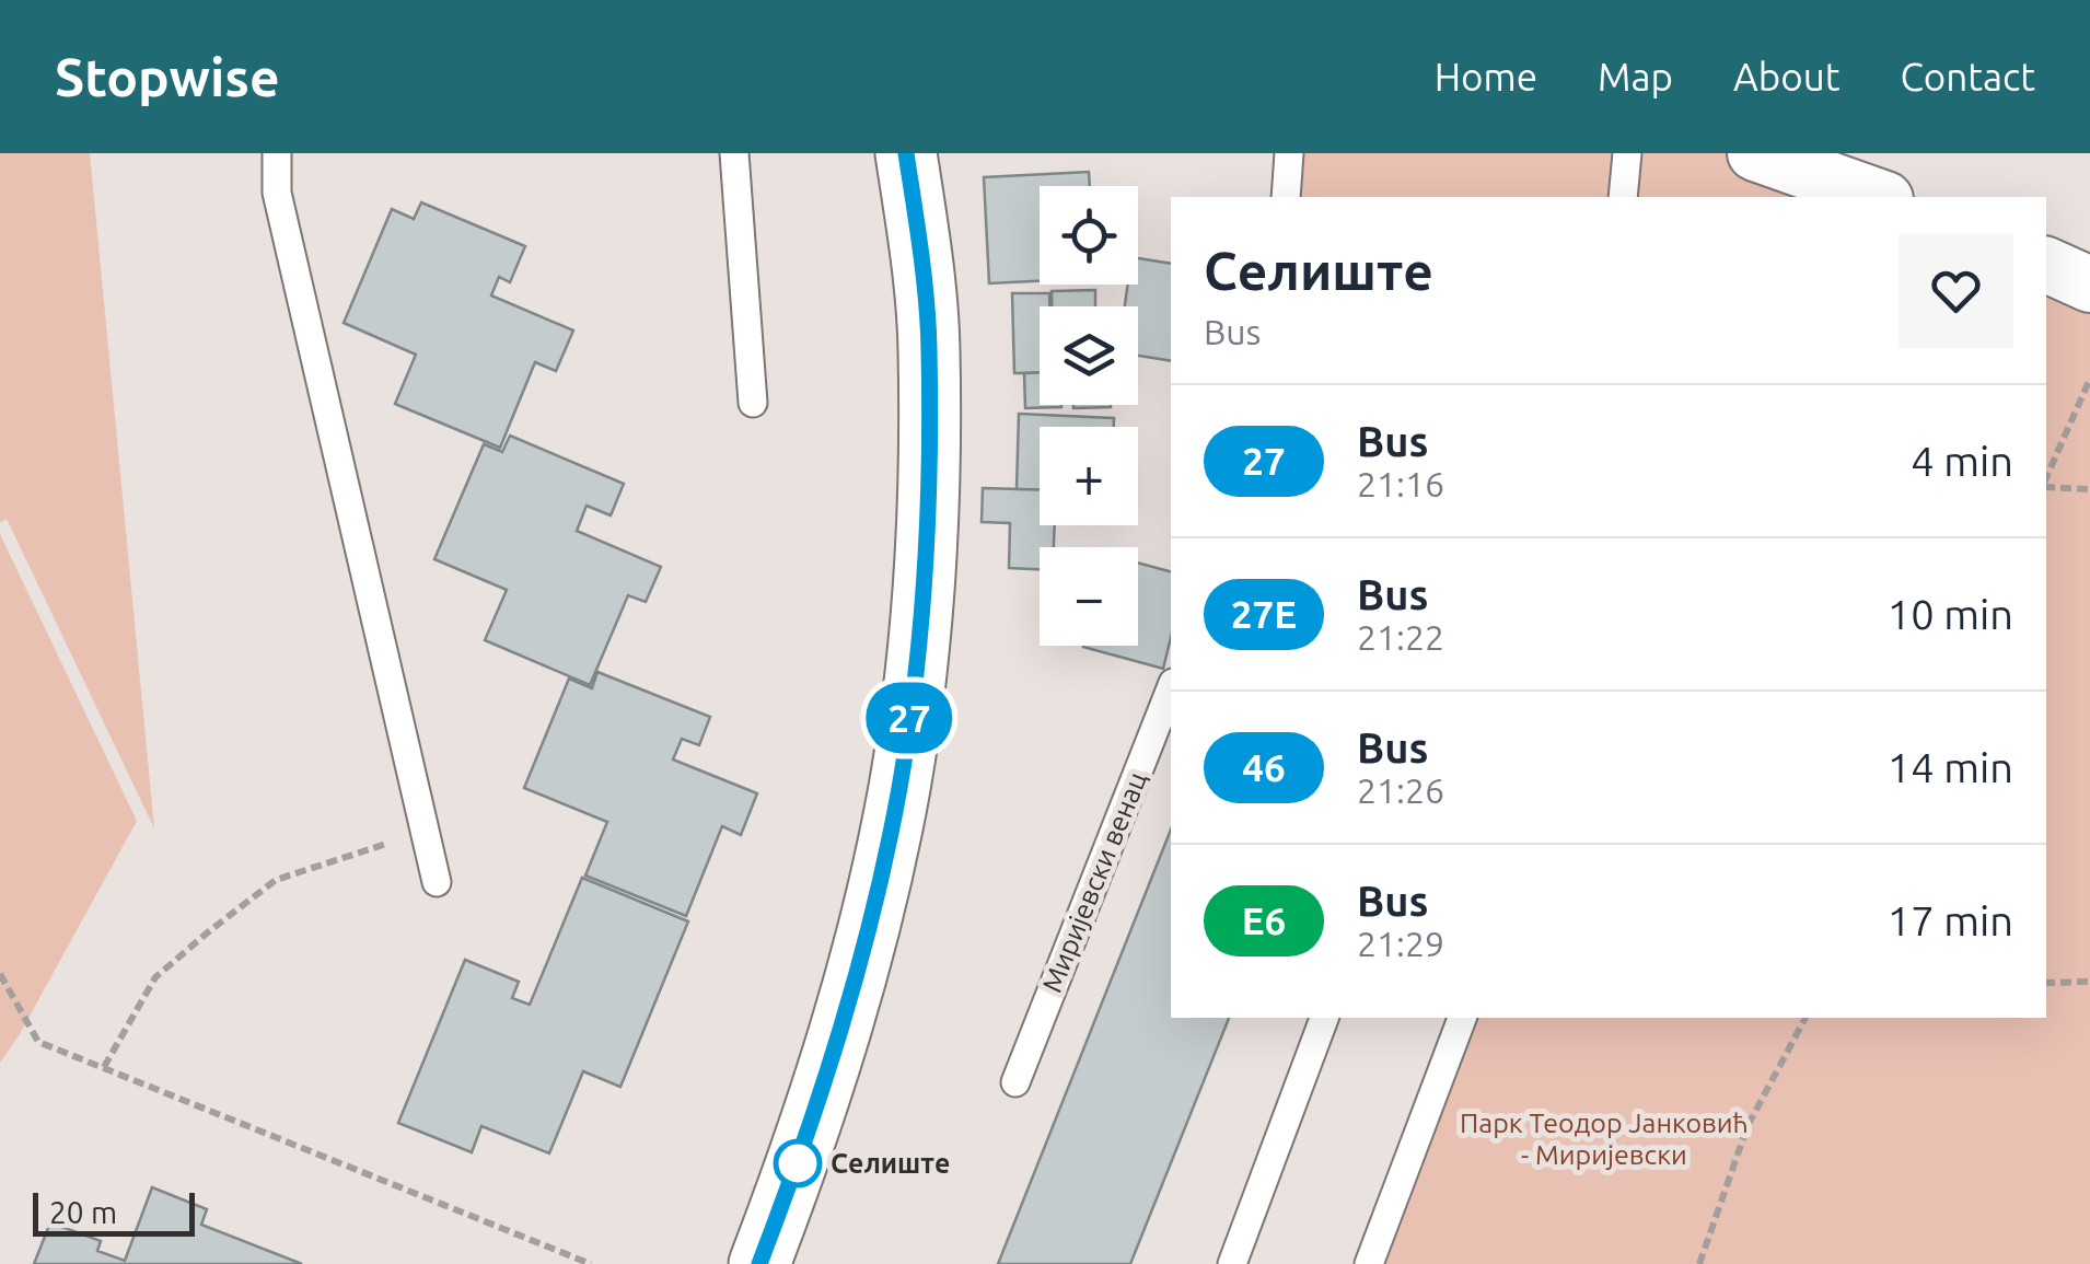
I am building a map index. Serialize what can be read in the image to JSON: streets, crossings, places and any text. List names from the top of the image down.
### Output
{
  "streets": {
    "lane": ["Миријевски венац"]
  },
  "parks": ["Парк Теодор Јанковић - Миријевски"],
  "places": ["Селиште"],
  "lines": ["bus line 27"],
  "scale_bar": "20 m",
  "page": {
    "header": "Stopwise",
    "nav": [
      "Home",
      "Map",
      "About",
      "Contact"
    ],
    "on_map": "27",
    "map_buttons": ["+", "−"],
    "heading": ["Селиште", "Bus"],
    "list": [
      {
        "mark": "27",
        "name": "Bus",
        "note": "21:16",
        "value": "4 min"
      },
      {
        "mark": "27E",
        "name": "Bus",
        "note": "21:22",
        "value": "10 min"
      },
      {
        "mark": "46",
        "name": "Bus",
        "note": "21:26",
        "value": "14 min"
      },
      {
        "mark": "E6",
        "name": "Bus",
        "note": "21:29",
        "value": "17 min"
      }
    ],
    "scale": "20 m"
  }
}
